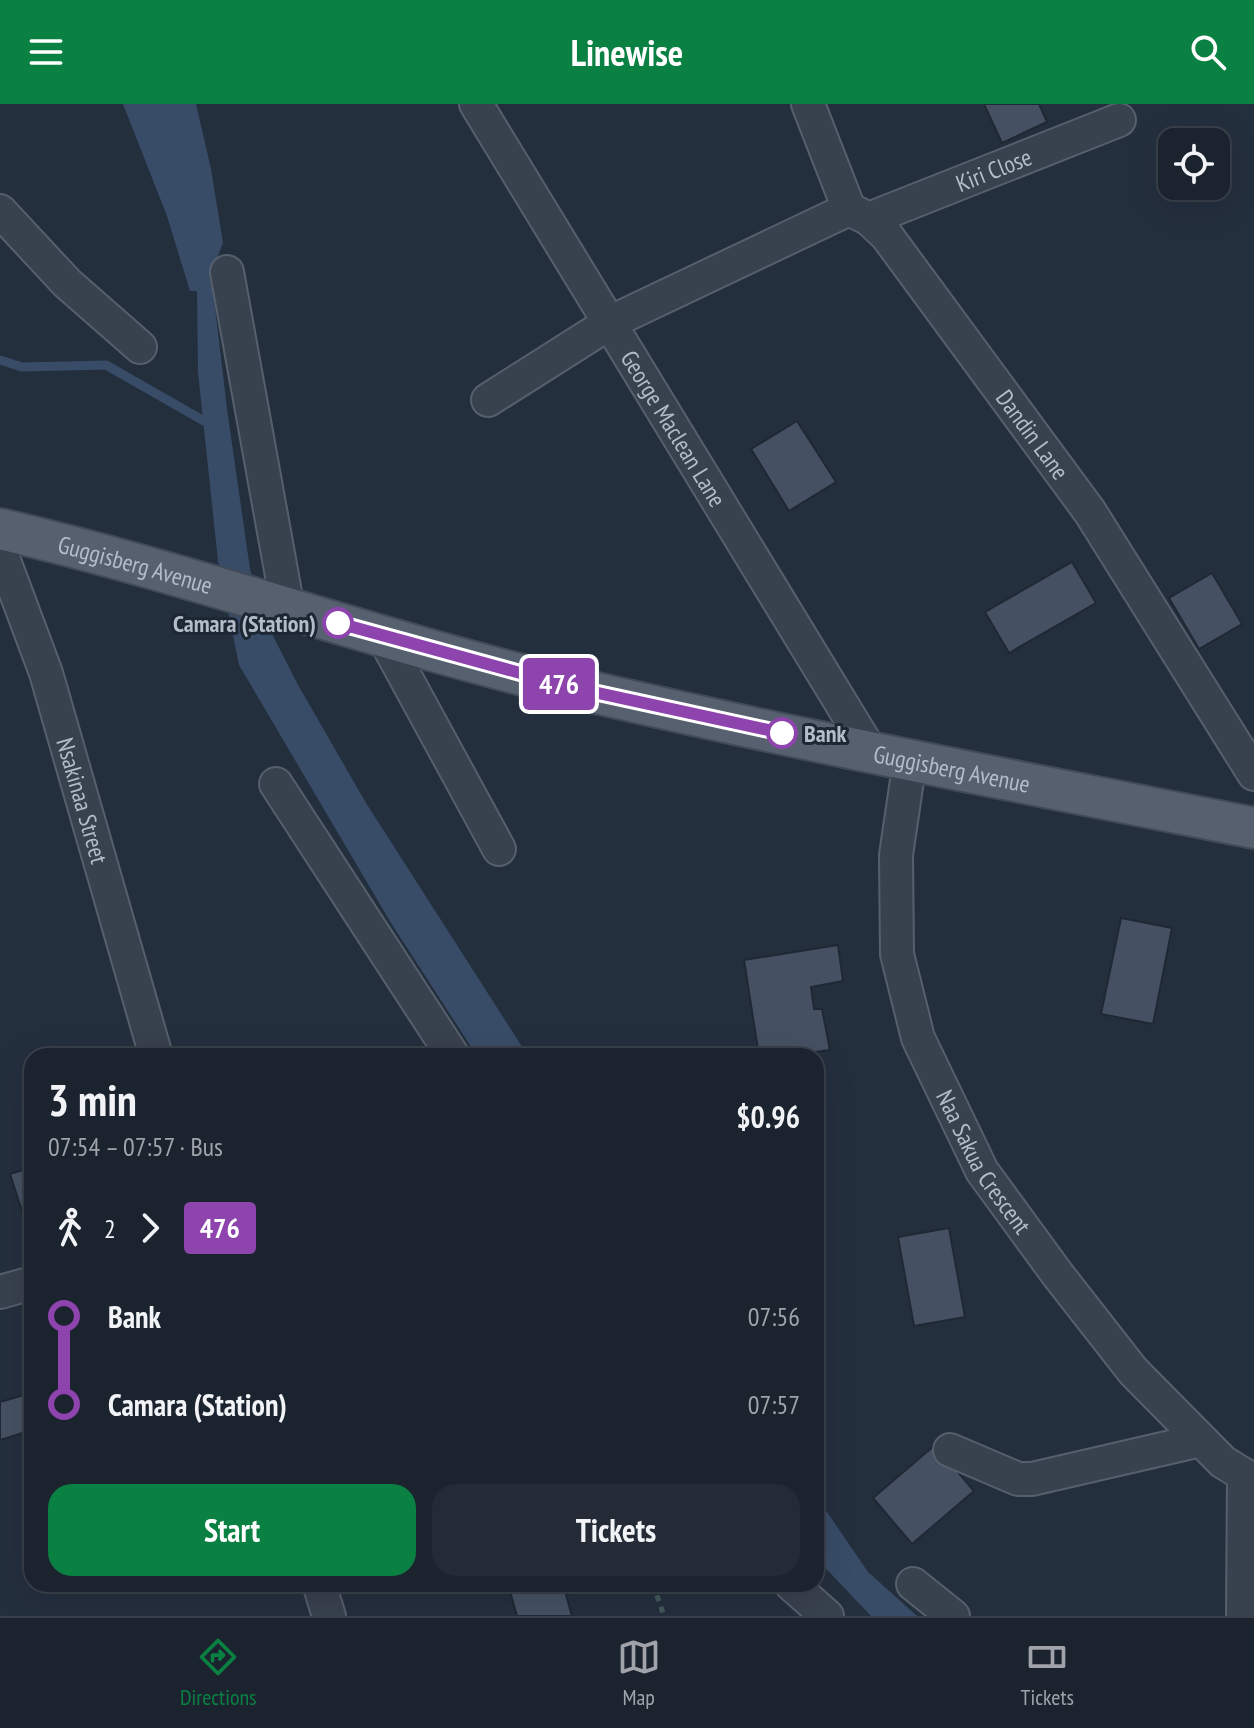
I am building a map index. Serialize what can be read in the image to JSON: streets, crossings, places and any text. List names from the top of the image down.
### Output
{
  "streets": {
    "main road": ["Guggisberg Avenue"],
    "street": [
      "Kiri Close",
      "George Maclean Lane",
      "Dandin Lane",
      "Nsakinaa Street",
      "Naa Sakua Crescent"
    ]
  },
  "crossings": [
    ["Kiri Close", "George Maclean Lane"],
    ["Kiri Close", "Dandin Lane"],
    ["George Maclean Lane", "Guggisberg Avenue"],
    ["Guggisberg Avenue", "Naa Sakua Crescent"]
  ],
  "places": ["Camara (Station)", "Bank"],
  "lines": ["bus line 476"],
  "page": {
    "header": "Linewise",
    "on_map": "476",
    "heading": ["3 min", "07:54 – 07:57 · Bus", "$0.96"],
    "legs": ["2", "476"],
    "list": [
      {
        "name": "Bank",
        "value": "07:56"
      },
      {
        "name": "Camara (Station)",
        "value": "07:57"
      }
    ],
    "buttons": ["Start", "Tickets"],
    "tabs": ["Directions", "Map", "Tickets"]
  }
}
